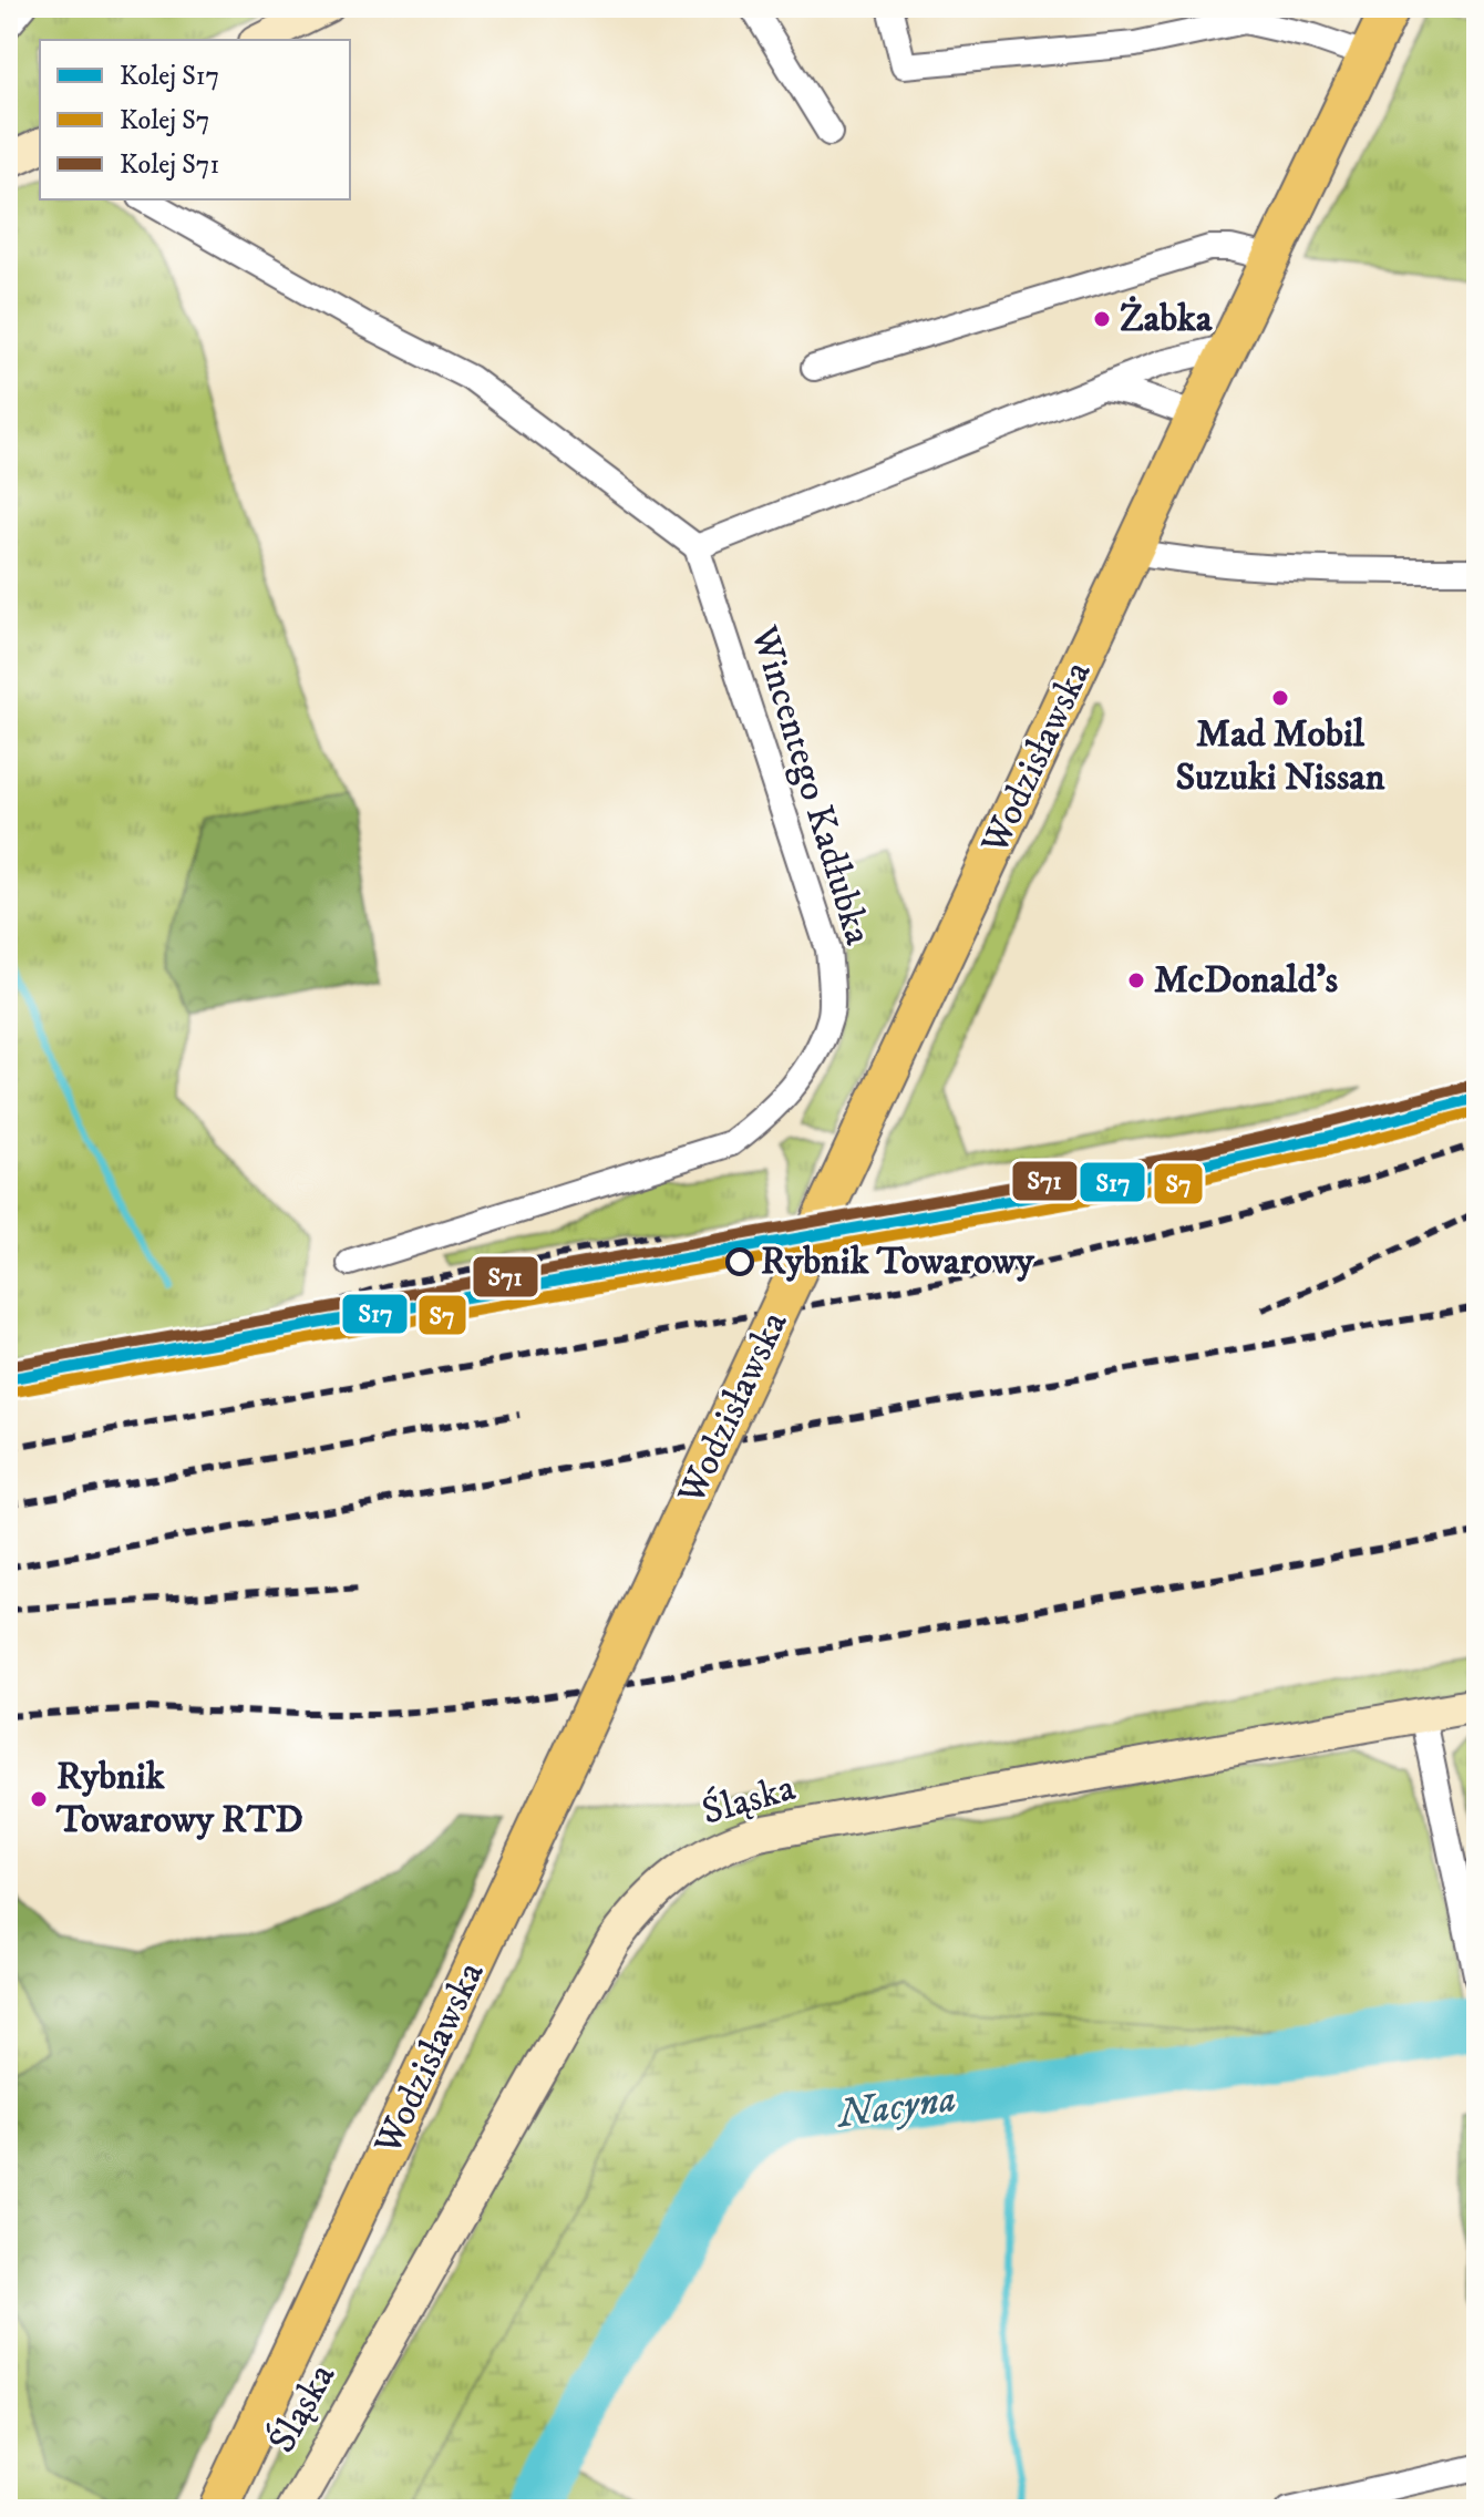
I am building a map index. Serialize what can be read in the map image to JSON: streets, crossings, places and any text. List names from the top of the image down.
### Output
{
  "streets": {
    "main road": ["Wodzisławska"],
    "street": ["Wincentego Kadłubka", "Śląska"]
  },
  "water": ["Nacyna"],
  "places": [
    "Żabka",
    "Mad Mobil Suzuki Nissan",
    "McDonald's",
    "Rybnik Towarowy",
    "Rybnik Towarowy RTD"
  ],
  "lines": ["rail line S71", "rail line S17", "rail line S7"],
  "legend": ["Kolej S17", "Kolej S7", "Kolej S71"]
}
